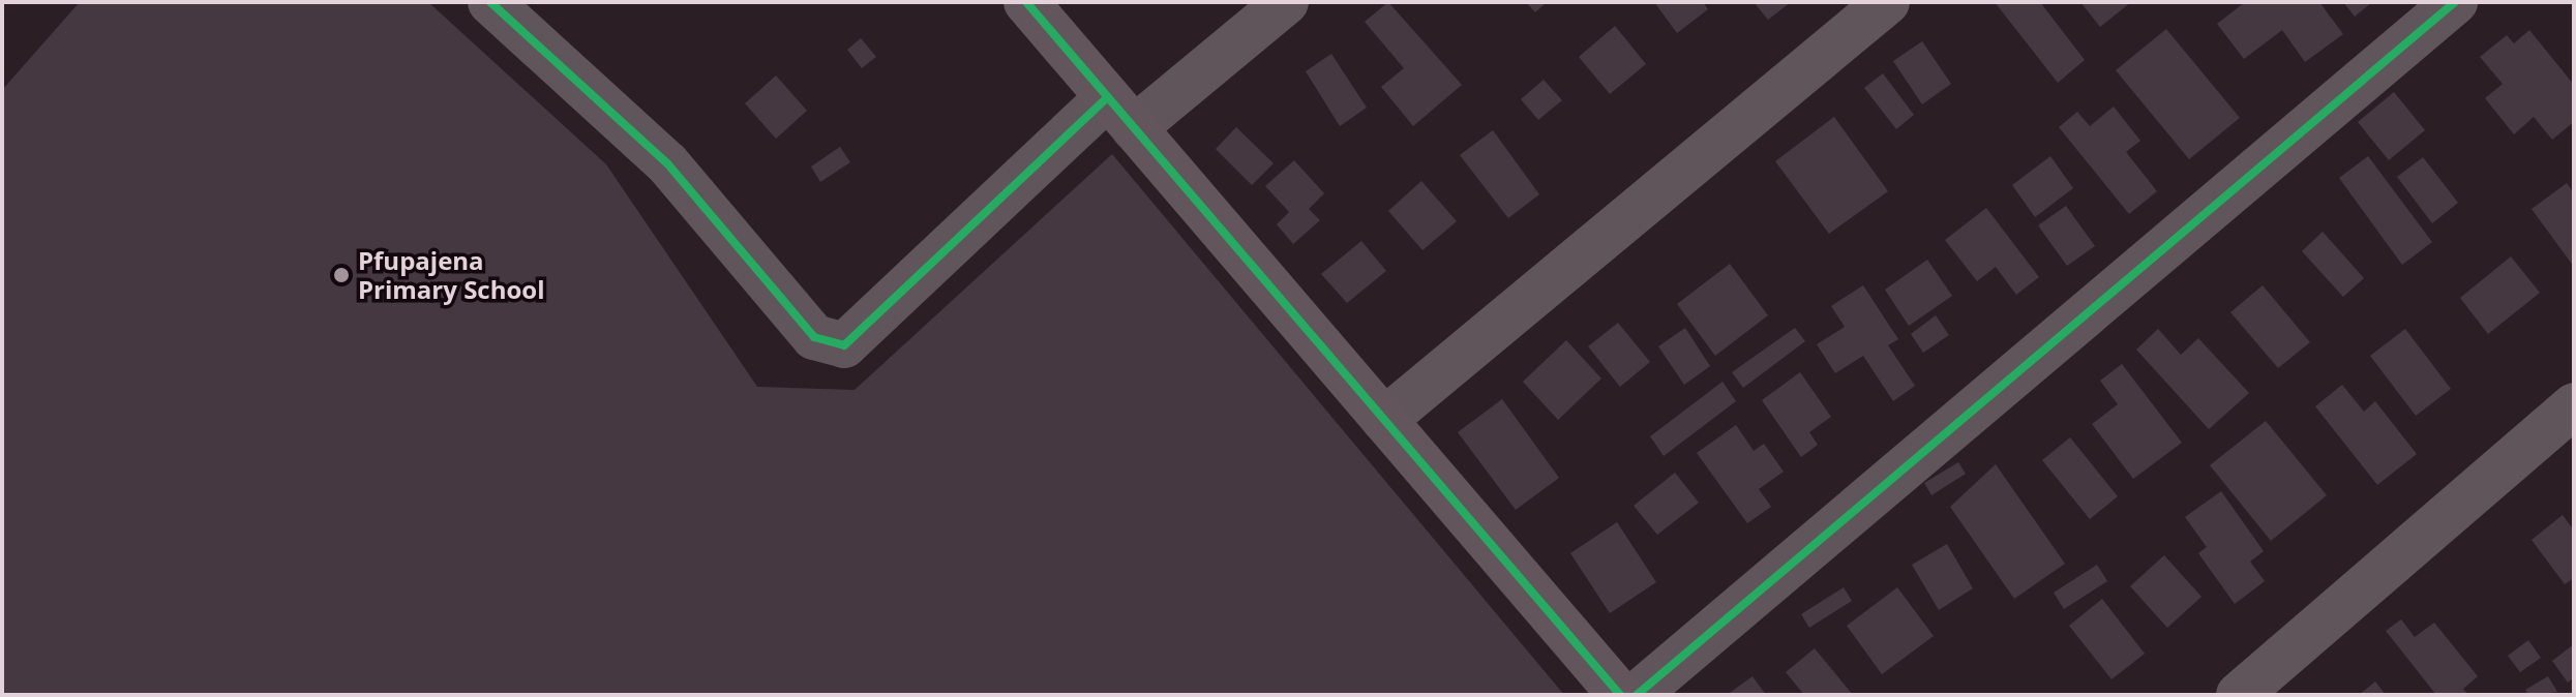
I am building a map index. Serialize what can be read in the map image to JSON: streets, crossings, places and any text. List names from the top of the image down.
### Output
{
  "places": ["Pfupajena Primary School"]
}
